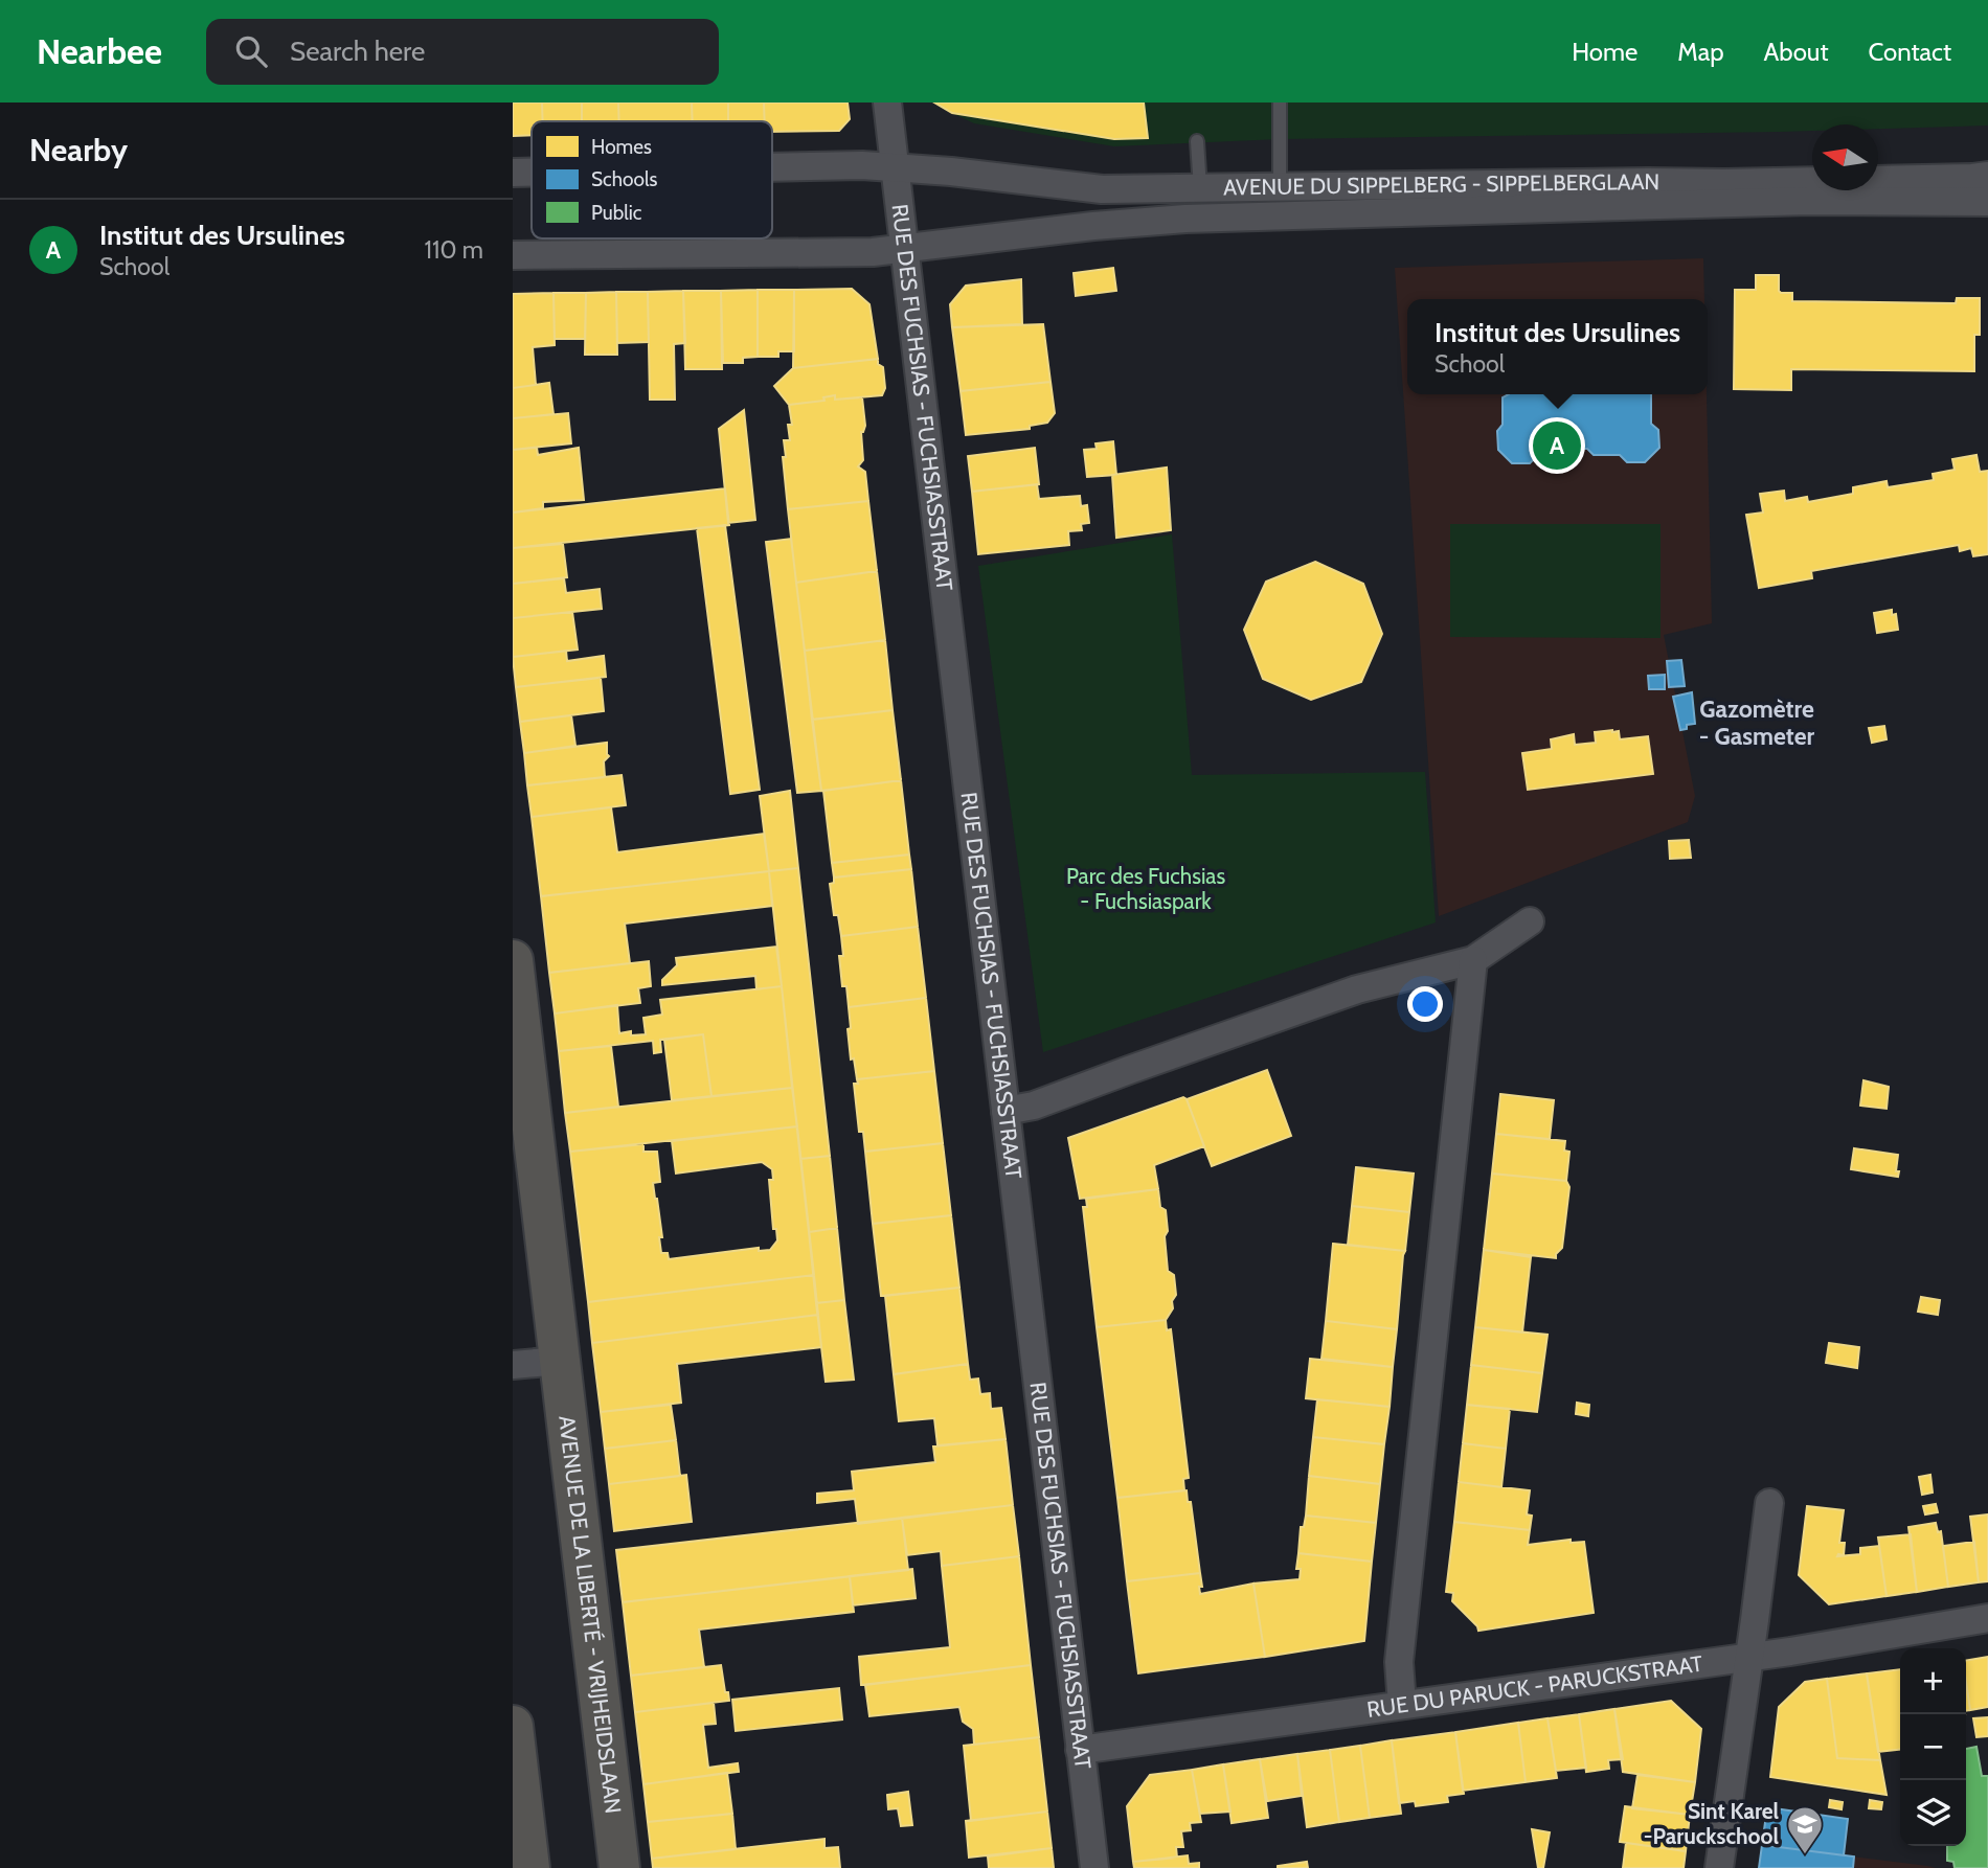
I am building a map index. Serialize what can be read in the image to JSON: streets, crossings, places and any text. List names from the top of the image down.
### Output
{
  "streets": {
    "main road": ["AVENUE DE LA LIBERTÉ - VRIJHEIDSLAAN"],
    "street": ["AVENUE DU SIPPELBERG - SIPPELBERGLAAN", "RUE DES FUCHSIAS - FUCHSIASSTRAAT", "RUE DU PARUCK - PARUCKSTRAAT"]
  },
  "crossings": [
    ["AVENUE DU SIPPELBERG - SIPPELBERGLAAN", "RUE DES FUCHSIAS - FUCHSIASSTRAAT"],
    ["RUE DES FUCHSIAS - FUCHSIASSTRAAT", "RUE DU PARUCK - PARUCKSTRAAT"]
  ],
  "districts": ["Gazomètre - Gasmeter"],
  "parks": ["Parc des Fuchsias - Fuchsiaspark"],
  "places": {
    "school or university": ["Sint Karel -Paruckschool"]
  },
  "legend": ["Homes", "Schools", "Public"],
  "north": "left",
  "page": {
    "header": "Nearbee",
    "search": "Search here",
    "nav": [
      "Home",
      "Map",
      "About",
      "Contact"
    ],
    "heading": "Nearby",
    "list": [
      {
        "mark": "A",
        "name": "Institut des Ursulines",
        "note": "School",
        "value": "110 m"
      }
    ],
    "popup": ["Institut des Ursulines", "School"],
    "pins": "A",
    "map_buttons": ["+", "−"]
  }
}
